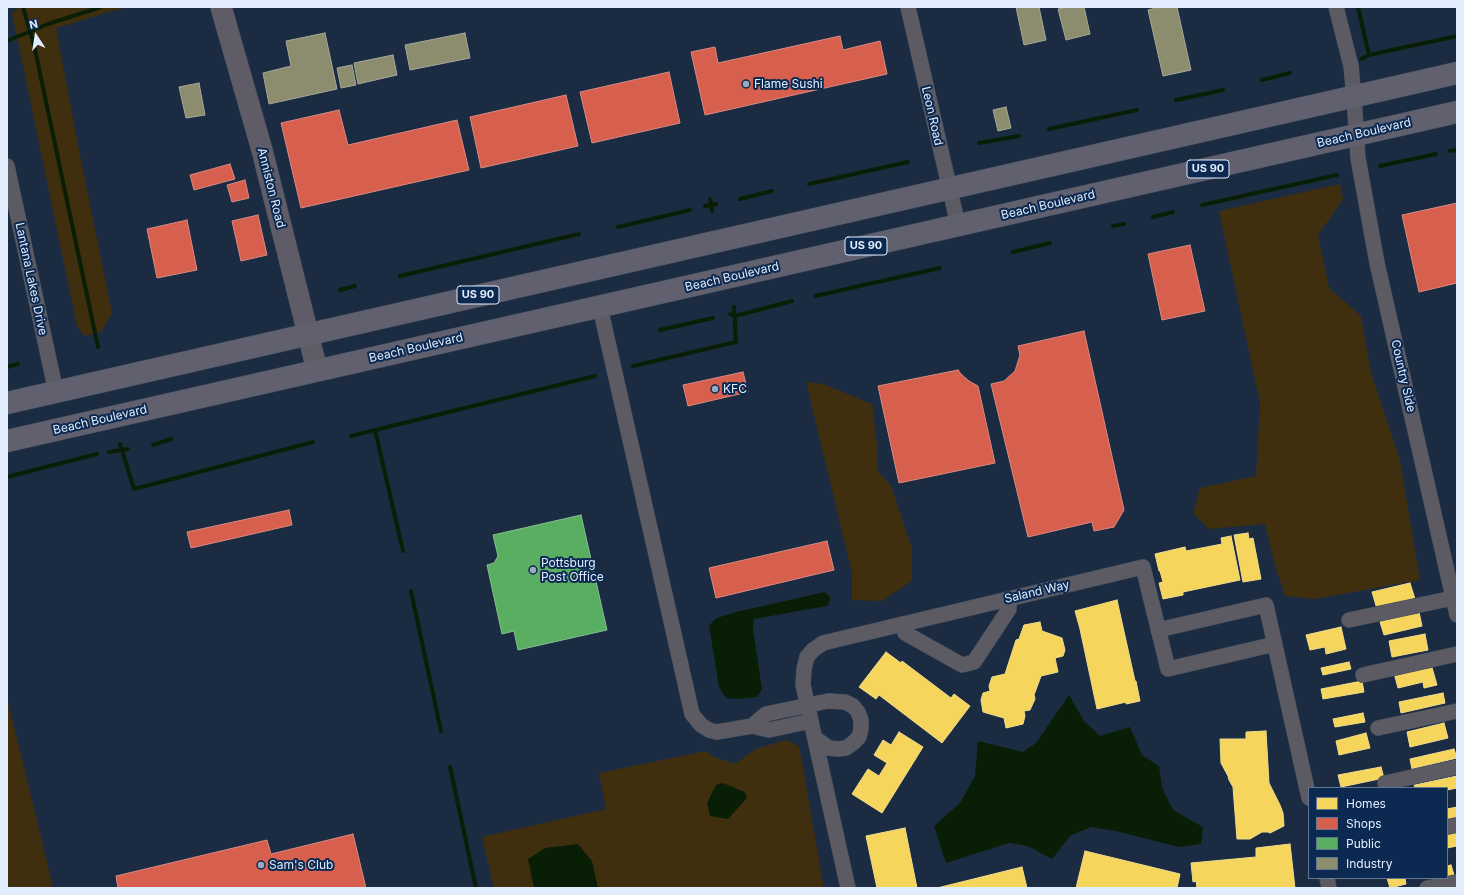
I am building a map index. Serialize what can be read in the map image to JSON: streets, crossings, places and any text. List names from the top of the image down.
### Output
{
  "streets": {
    "highway": ["Beach Boulevard", "US 90"],
    "street": [
      "Leon Road",
      "Anniston Road",
      "Lantana Lakes Drive",
      "Country Side",
      "Saland Way"
    ]
  },
  "crossings": [
    ["Leon Road", "Beach Boulevard"],
    ["Leon Road", "US 90"],
    ["Beach Boulevard", "Anniston Road"],
    ["Beach Boulevard", "Country Side"],
    ["US 90", "Anniston Road"],
    ["US 90", "Lantana Lakes Drive"],
    ["US 90", "Country Side"]
  ],
  "places": [
    "Flame Sushi",
    "KFC",
    "Pottsburg Post Office",
    "Sam's Club"
  ],
  "legend": [
    "Homes",
    "Shops",
    "Public",
    "Industry"
  ],
  "north": "top"
}
